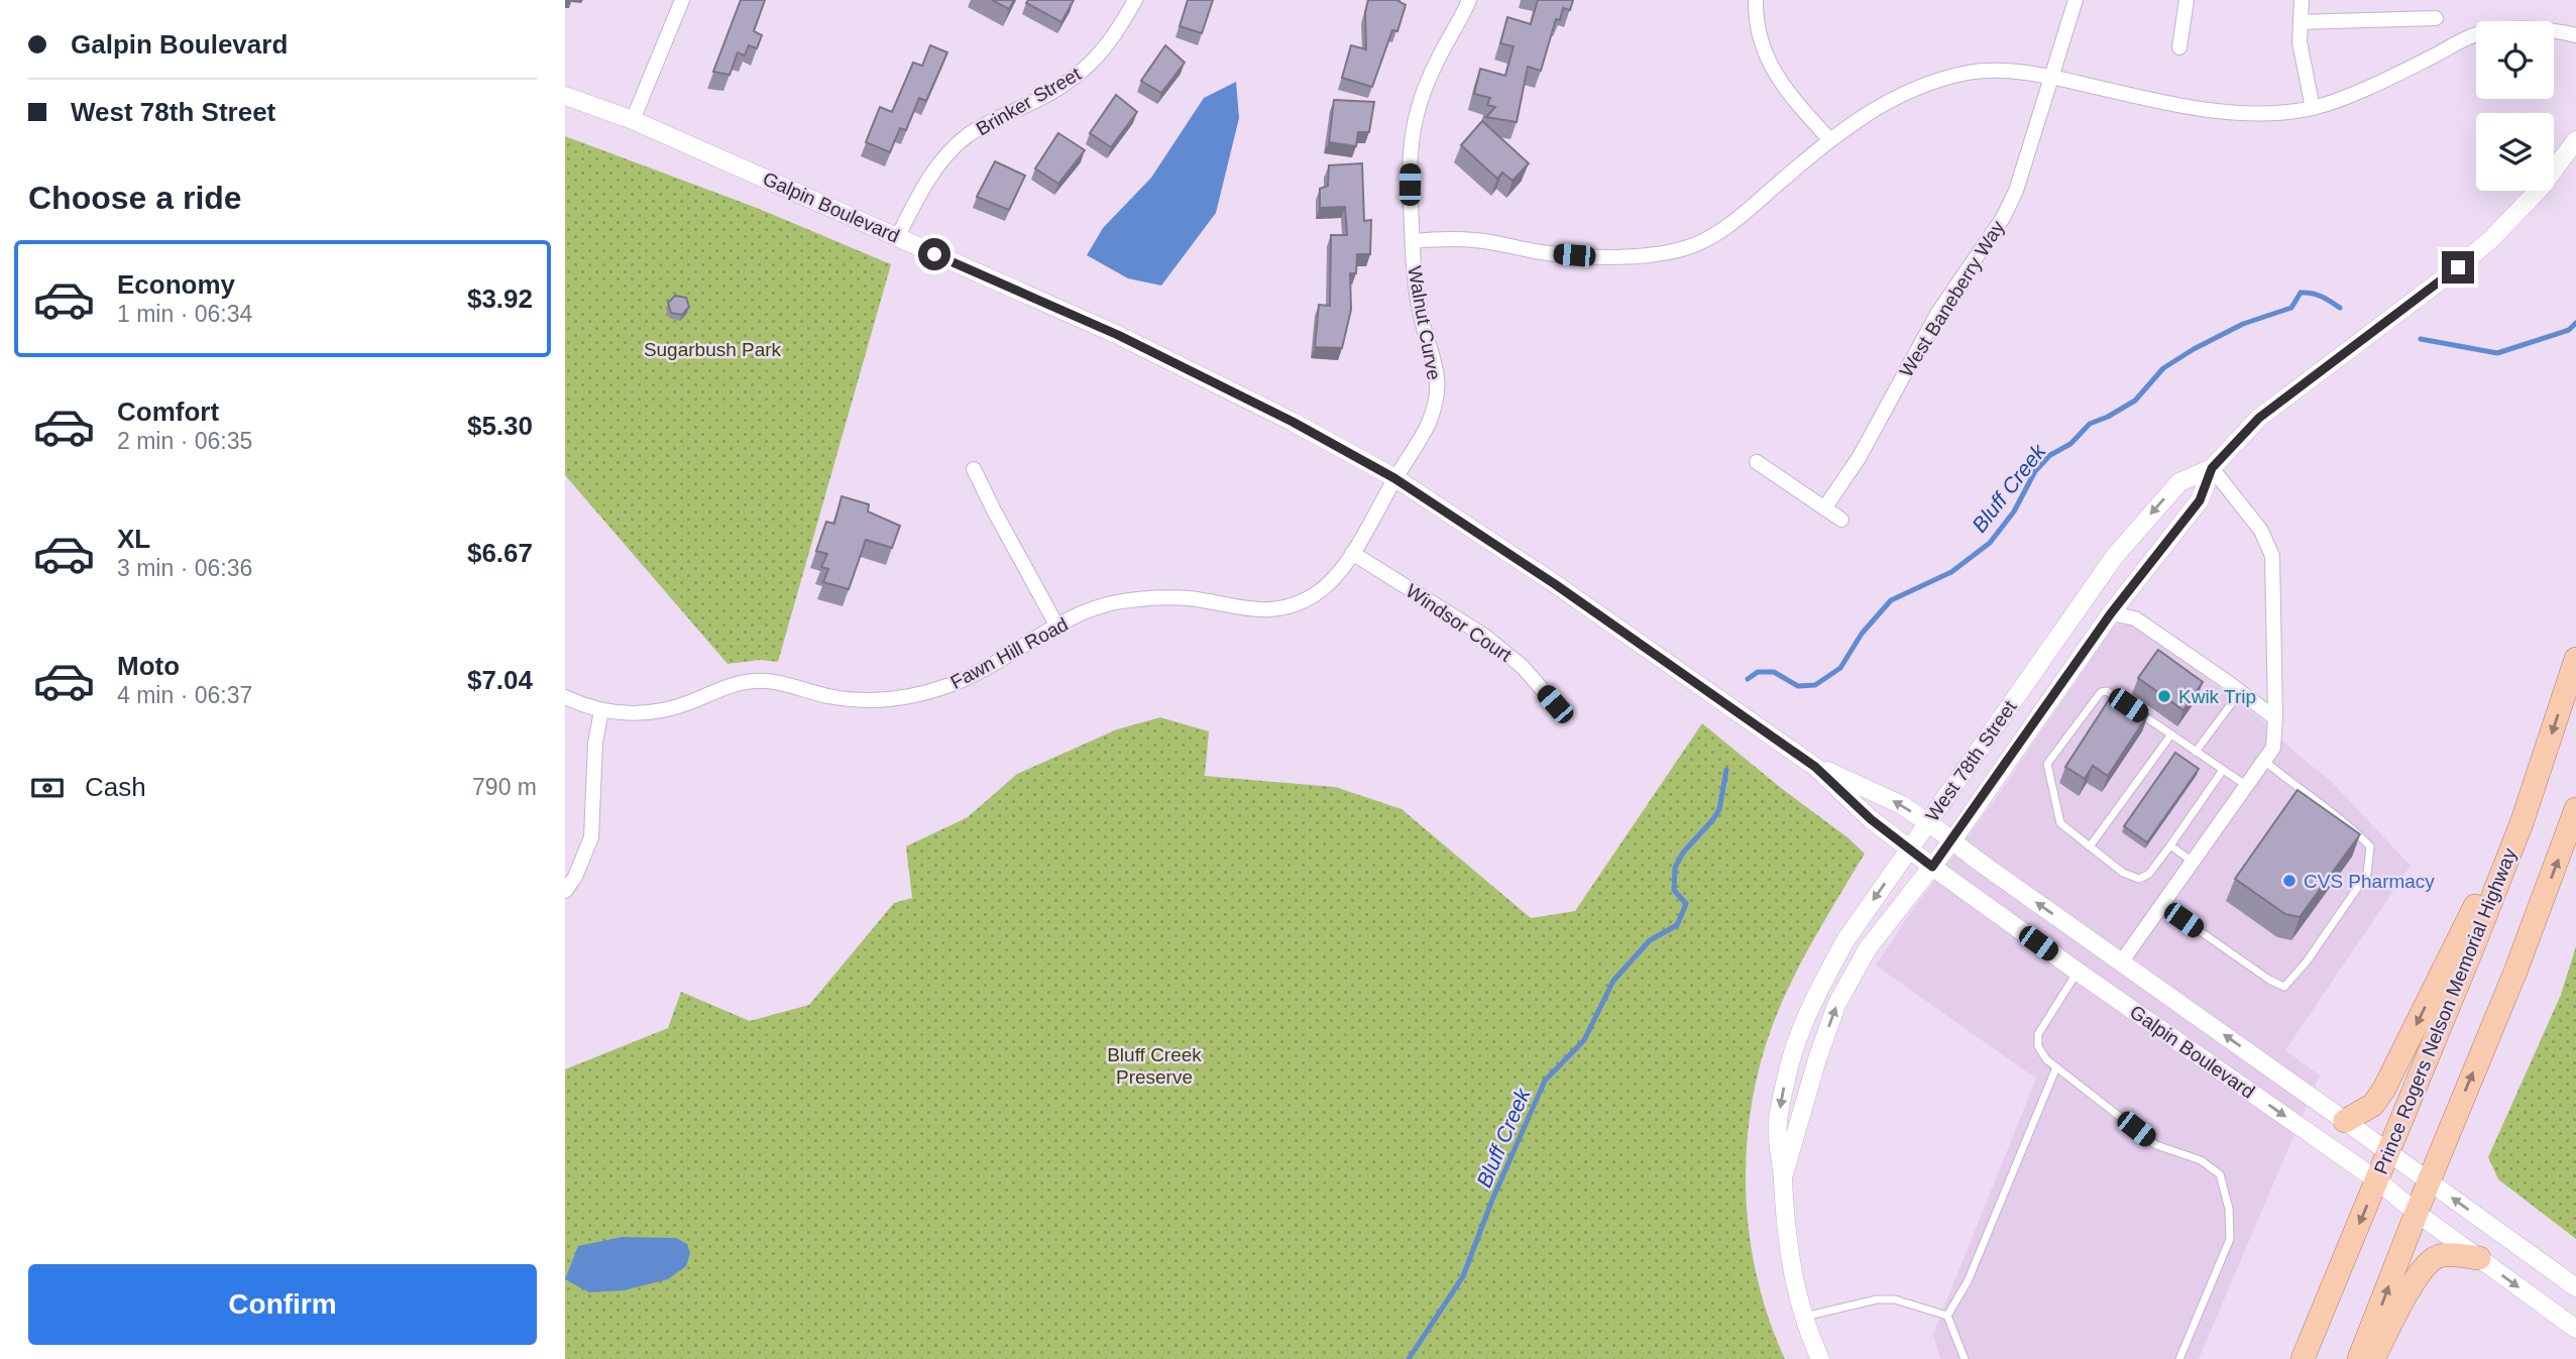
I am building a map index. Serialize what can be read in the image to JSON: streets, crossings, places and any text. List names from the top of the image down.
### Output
{
  "streets": {
    "main road": ["Prince Rogers Nelson Memorial Highway"],
    "street": [
      "Brinker Street",
      "Galpin Boulevard",
      "West Baneberry Way",
      "Walnut Curve",
      "Windsor Court",
      "Fawn Hill Road",
      "West 78th Street"
    ]
  },
  "crossings": [
    ["Brinker Street", "Galpin Boulevard"],
    ["Galpin Boulevard", "Walnut Curve"],
    ["Galpin Boulevard", "Fawn Hill Road"],
    ["Galpin Boulevard", "West 78th Street"],
    ["Galpin Boulevard", "Prince Rogers Nelson Memorial Highway"],
    ["Walnut Curve", "Fawn Hill Road"],
    ["Windsor Court", "Fawn Hill Road"]
  ],
  "water": ["Bluff Creek"],
  "parks": ["Sugarbush Park", "Bluff Creek Preserve"],
  "places": ["Kwik Trip", "CVS Pharmacy"],
  "page": {
    "banner": ["Galpin Boulevard", "West 78th Street"],
    "heading": "Choose a ride",
    "list": [
      {
        "name": "Economy",
        "note": "1 min · 06:34",
        "value": "$3.92"
      },
      {
        "name": "Comfort",
        "note": "2 min · 06:35",
        "value": "$5.30"
      },
      {
        "name": "XL",
        "note": "3 min · 06:36",
        "value": "$6.67"
      },
      {
        "name": "Moto",
        "note": "4 min · 06:37",
        "value": "$7.04"
      }
    ],
    "pay": ["Cash", "790 m"],
    "buttons": "Confirm"
  }
}
